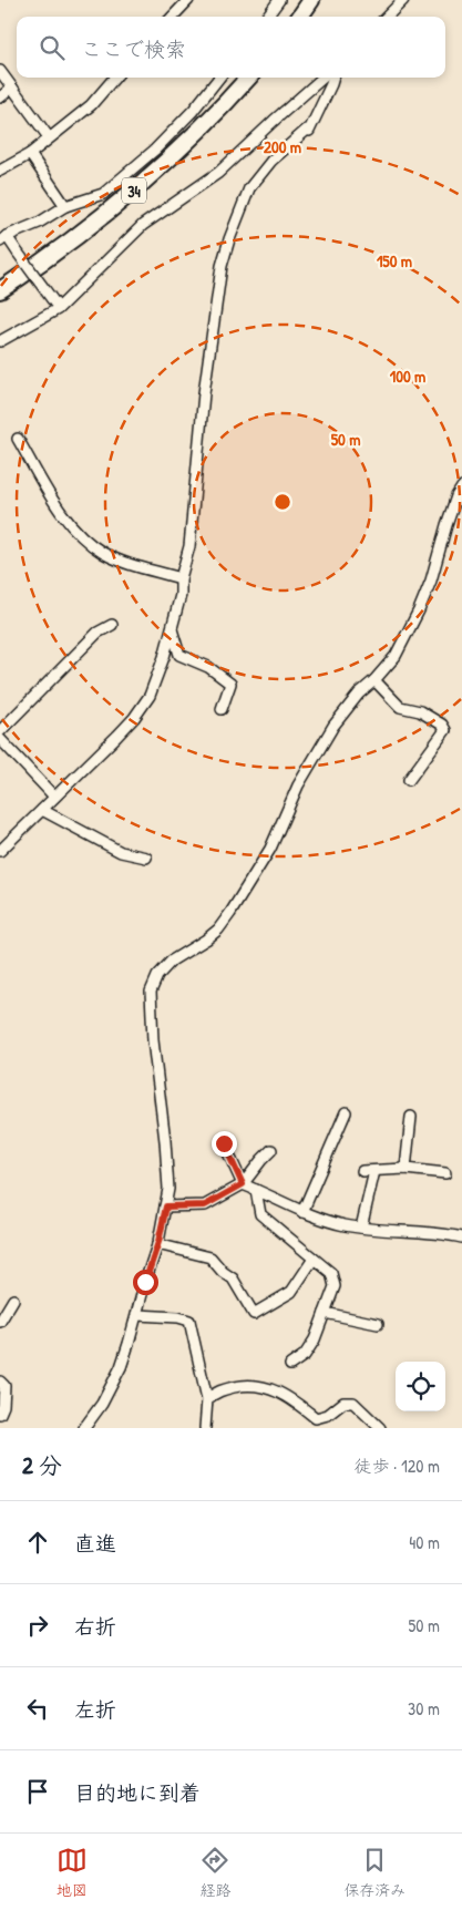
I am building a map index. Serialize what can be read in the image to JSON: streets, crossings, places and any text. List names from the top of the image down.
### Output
{
  "streets": {
    "highway": ["34"]
  },
  "page": {
    "search": "ここで検索",
    "heading": ["2 分", "徒歩 · 120 m"],
    "list": [
      ["直進", "40 m"],
      ["右折", "50 m"],
      ["左折", "30 m"],
      "目的地に到着"
    ],
    "nav": ["地図", "経路", "保存済み"]
  },
  "rings": [
    "200 m",
    "150 m",
    "100 m",
    "50 m"
  ]
}
